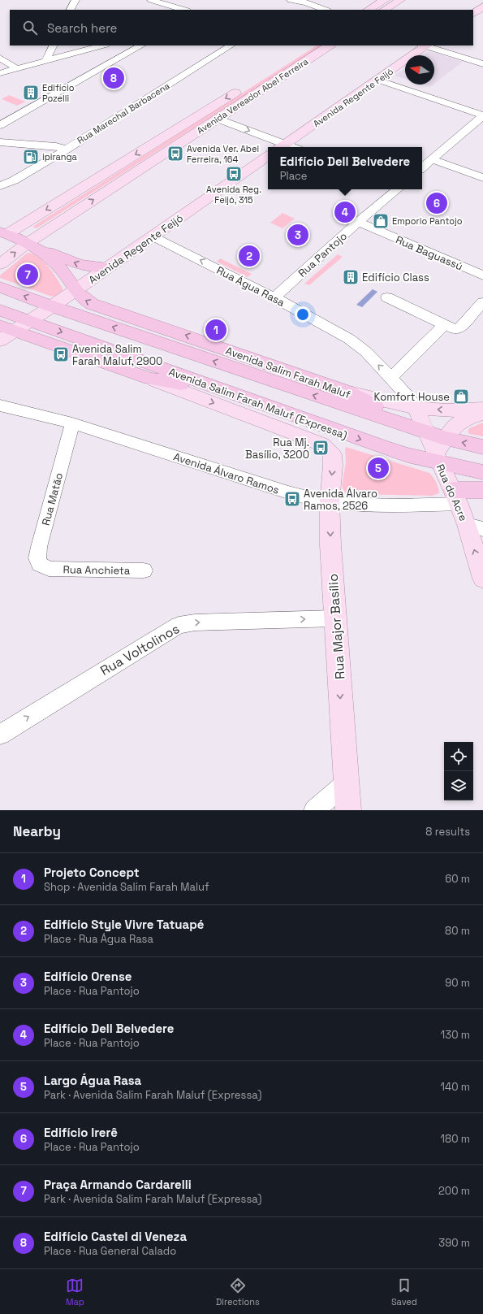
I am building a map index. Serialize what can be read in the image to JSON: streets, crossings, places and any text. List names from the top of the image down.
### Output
{
  "streets": {
    "highway": ["Avenida Salim Farah Maluf", "Avenida Salim Farah Maluf (Expressa)"],
    "main road": [
      "Avenida Vereador Abel Ferreira",
      "Avenida Regente Feijó",
      "Rua do Acre",
      "Rua Major Basílio"
    ],
    "street": [
      "Rua Marechal Barbacena",
      "Rua Baguassú",
      "Rua Pantojo",
      "Rua Água Rasa",
      "Avenida Álvaro Ramos",
      "Rua Matão",
      "Rua Anchieta",
      "Rua Voltolinos"
    ]
  },
  "crossings": [
    ["Avenida Vereador Abel Ferreira", "Avenida Salim Farah Maluf"],
    ["Avenida Regente Feijó", "Rua Água Rasa"],
    ["Avenida Regente Feijó", "Avenida Salim Farah Maluf"],
    ["Avenida Regente Feijó", "Avenida Salim Farah Maluf (Expressa)"],
    ["Rua Baguassú", "Rua Pantojo"],
    ["Rua Pantojo", "Rua Água Rasa"],
    ["Rua Água Rasa", "Rua do Acre"],
    ["Avenida Salim Farah Maluf", "Rua do Acre"],
    ["Avenida Salim Farah Maluf (Expressa)", "Rua do Acre"],
    ["Avenida Álvaro Ramos", "Rua do Acre"],
    ["Avenida Álvaro Ramos", "Rua Matão"],
    ["Avenida Álvaro Ramos", "Rua Major Basílio"],
    ["Rua Matão", "Rua Anchieta"],
    ["Rua Major Basílio", "Rua Voltolinos"]
  ],
  "one_way": ["Rua Água Rasa", "Rua Major Basílio", "Rua Voltolinos"],
  "places": {
    "building": ["Edifício Pozelli", "Edifício Class"],
    "bus stop": [
      "Avenida Ver. Abel Ferreira, 164",
      "Avenida Reg. Feijó, 315",
      "Avenida Salim Farah Maluf, 2900",
      "Rua Mj. Basílio, 3200",
      "Avenida Álvaro Ramos, 2526"
    ],
    "fuel station": ["ipiranga"],
    "shop": ["Emporio Pantojo", "Komfort House"]
  },
  "north": "left",
  "page": {
    "search": "Search here",
    "pins": [
      "8",
      "6",
      "4",
      "3",
      "2",
      "7",
      "1",
      "5"
    ],
    "popup": ["Edifício Dell Belvedere", "Place"],
    "heading": ["Nearby", "8 results"],
    "list": [
      {
        "mark": "1",
        "name": "Projeto Concept",
        "note": "Shop · Avenida Salim Farah Maluf",
        "value": "60 m"
      },
      {
        "mark": "2",
        "name": "Edifício Style Vivre Tatuapé",
        "note": "Place · Rua Água Rasa",
        "value": "80 m"
      },
      {
        "mark": "3",
        "name": "Edifício Orense",
        "note": "Place · Rua Pantojo",
        "value": "90 m"
      },
      {
        "mark": "4",
        "name": "Edifício Dell Belvedere",
        "note": "Place · Rua Pantojo",
        "value": "130 m"
      },
      {
        "mark": "5",
        "name": "Largo Água Rasa",
        "note": "Park · Avenida Salim Farah Maluf (Expressa)",
        "value": "140 m"
      },
      {
        "mark": "6",
        "name": "Edifício Irerê",
        "note": "Place · Rua Pantojo",
        "value": "180 m"
      },
      {
        "mark": "7",
        "name": "Praça Armando Cardarelli",
        "note": "Park · Avenida Salim Farah Maluf (Expressa)",
        "value": "200 m"
      },
      {
        "mark": "8",
        "name": "Edifício Castel di Veneza",
        "note": "Place · Rua General Calado",
        "value": "390 m"
      }
    ],
    "nav": ["Map", "Directions", "Saved"]
  }
}
